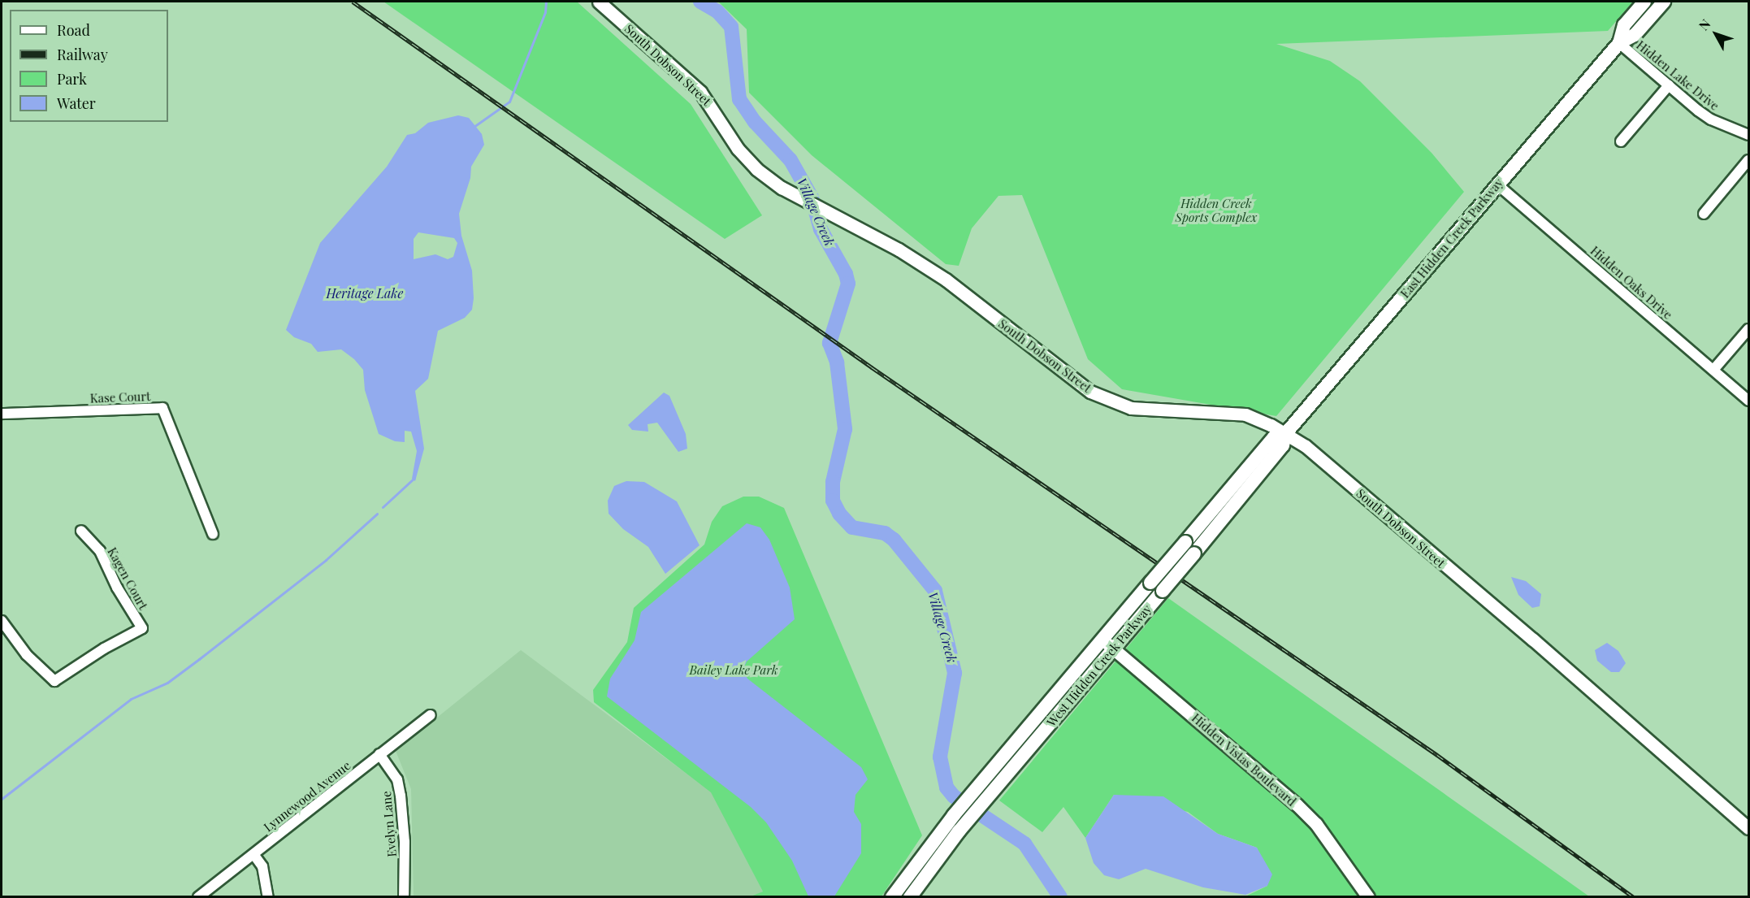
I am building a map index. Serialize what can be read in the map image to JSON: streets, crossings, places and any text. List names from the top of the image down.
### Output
{
  "streets": {
    "main road": ["East Hidden Creek Parkway", "West Hidden Creek Parkway"],
    "street": [
      "South Dobson Street",
      "Hidden Lake Drive",
      "Hidden Oaks Drive",
      "Kase Court",
      "Kagen Court",
      "Hidden Vistas Boulevard",
      "Lynnewood Avenue",
      "Evelyn Lane"
    ]
  },
  "crossings": [
    ["South Dobson Street", "East Hidden Creek Parkway"],
    ["South Dobson Street", "West Hidden Creek Parkway"],
    ["Hidden Lake Drive", "East Hidden Creek Parkway"],
    ["East Hidden Creek Parkway", "Hidden Oaks Drive"],
    ["East Hidden Creek Parkway", "West Hidden Creek Parkway"],
    ["West Hidden Creek Parkway", "Hidden Vistas Boulevard"],
    ["Lynnewood Avenue", "Evelyn Lane"]
  ],
  "water": ["Village Creek", "Heritage Lake"],
  "parks": ["Hidden Creek Sports Complex", "Bailey Lake Park"],
  "legend": [
    "Road",
    "Railway",
    "Park",
    "Water"
  ],
  "north": "top left"
}
